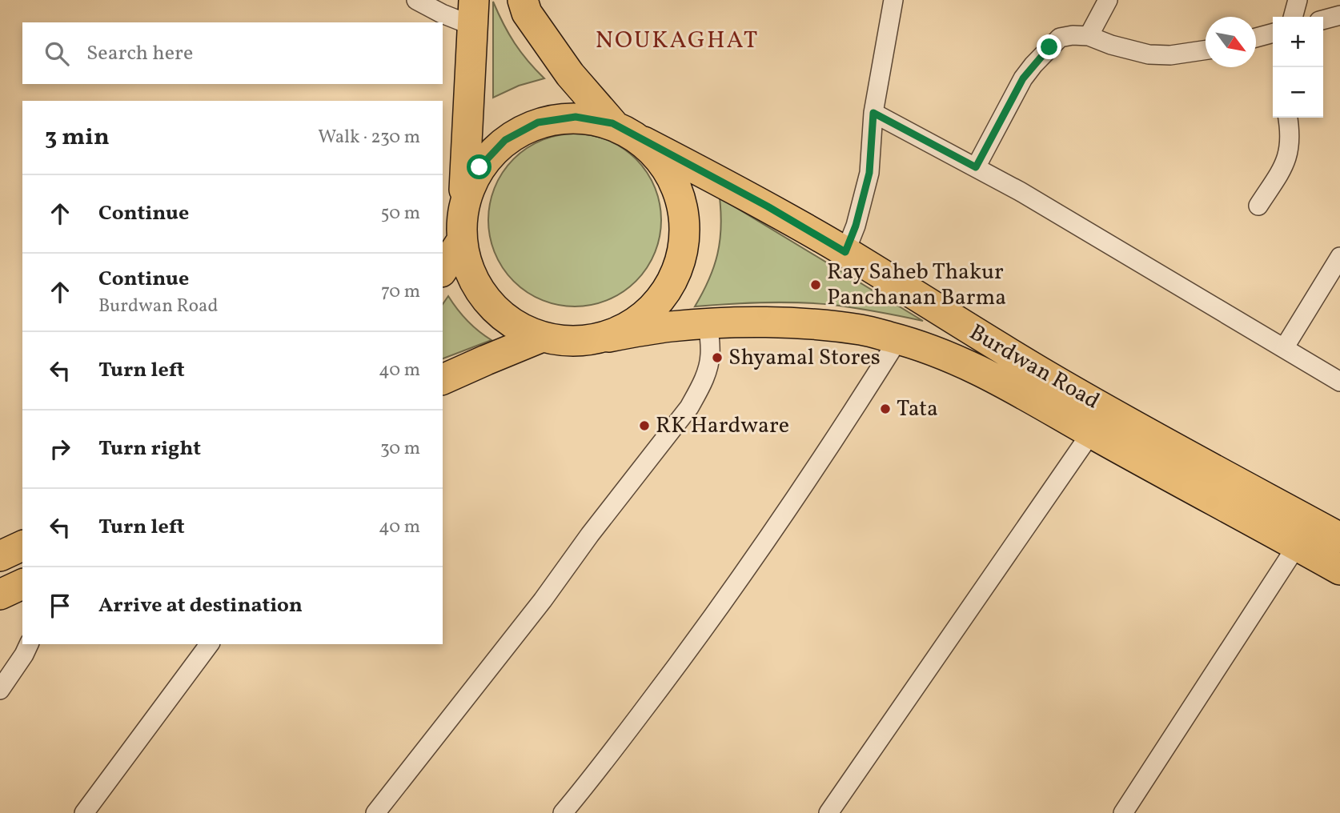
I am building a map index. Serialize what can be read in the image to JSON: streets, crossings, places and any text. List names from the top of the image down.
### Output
{
  "streets": {
    "main road": ["Burdwan Road"]
  },
  "districts": ["NOUKAGHAT"],
  "places": [
    "Ray Saheb Thakur Panchanan Barma",
    "Shyamal Stores",
    "Tata",
    "RK Hardware"
  ],
  "north": "bottom right",
  "page": {
    "map_buttons": ["+", "−"],
    "search": "Search here",
    "heading": ["3 min", "Walk · 230 m"],
    "list": [
      ["Continue", "50 m"],
      ["Continue", "Burdwan Road", "70 m"],
      ["Turn left", "40 m"],
      ["Turn right", "30 m"],
      ["Turn left", "40 m"],
      "Arrive at destination"
    ]
  }
}
